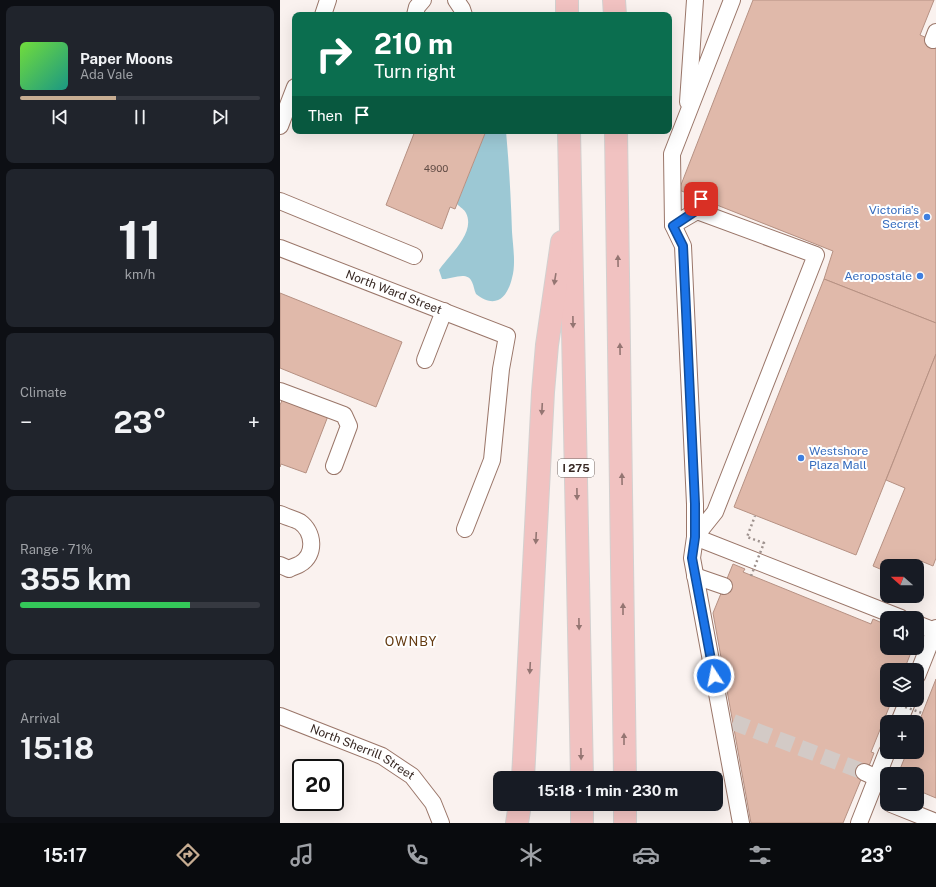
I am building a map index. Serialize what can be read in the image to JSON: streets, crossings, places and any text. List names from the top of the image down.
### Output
{
  "streets": {
    "highway": ["I 275"],
    "street": ["North Ward Street", "North Sherrill Street"]
  },
  "districts": ["OWNBY"],
  "places": ["Victoria's Secret", "Aeropostale", "Westshore Plaza Mall"],
  "house_numbers": ["4900"],
  "north": "left",
  "page": {
    "turn": ["210 m", "Turn right"],
    "song": ["Paper Moons", "Ada Vale"],
    "then": "Then",
    "tile": [
      ["11", "km/h"],
      "Climate",
      ["Range · 71%", "355 km"],
      ["Arrival", "15:18"]
    ],
    "heat": ["−", "23°", "+"],
    "map_buttons": ["+", "−"],
    "limit": "20",
    "trip": "15:18 · 1 min · 230 m",
    "tabs": ["15:17", "23°"]
  }
}
